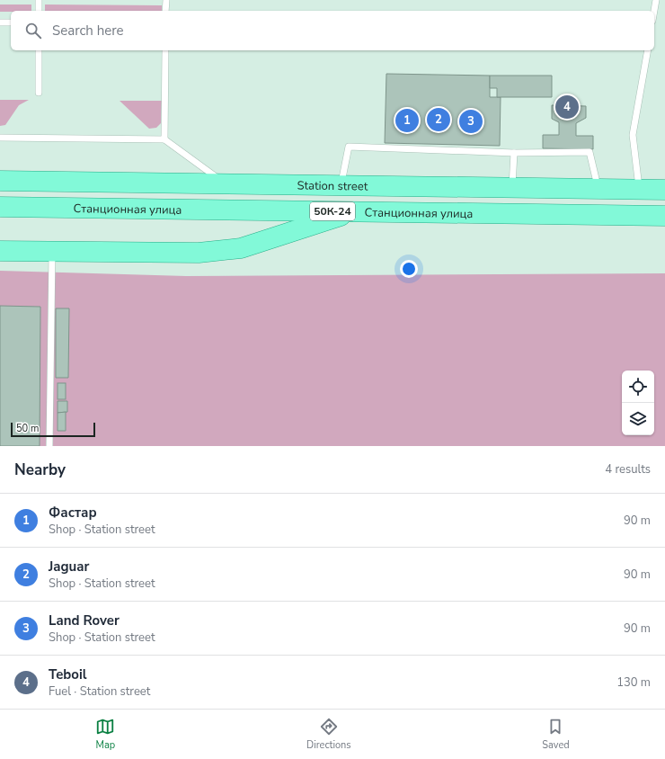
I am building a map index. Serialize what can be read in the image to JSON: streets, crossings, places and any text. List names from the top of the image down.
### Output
{
  "streets": {
    "main road": ["Station street", "Станционная улица", "50К-24"]
  },
  "scale_bar": "50 m",
  "page": {
    "search": "Search here",
    "pins": [
      "4",
      "2",
      "1",
      "3"
    ],
    "scale": "50 m",
    "heading": ["Nearby", "4 results"],
    "list": [
      {
        "mark": "1",
        "name": "Фастар",
        "note": "Shop · Station street",
        "value": "90 m"
      },
      {
        "mark": "2",
        "name": "Jaguar",
        "note": "Shop · Station street",
        "value": "90 m"
      },
      {
        "mark": "3",
        "name": "Land Rover",
        "note": "Shop · Station street",
        "value": "90 m"
      },
      {
        "mark": "4",
        "name": "Teboil",
        "note": "Fuel · Station street",
        "value": "130 m"
      }
    ],
    "nav": ["Map", "Directions", "Saved"]
  }
}
